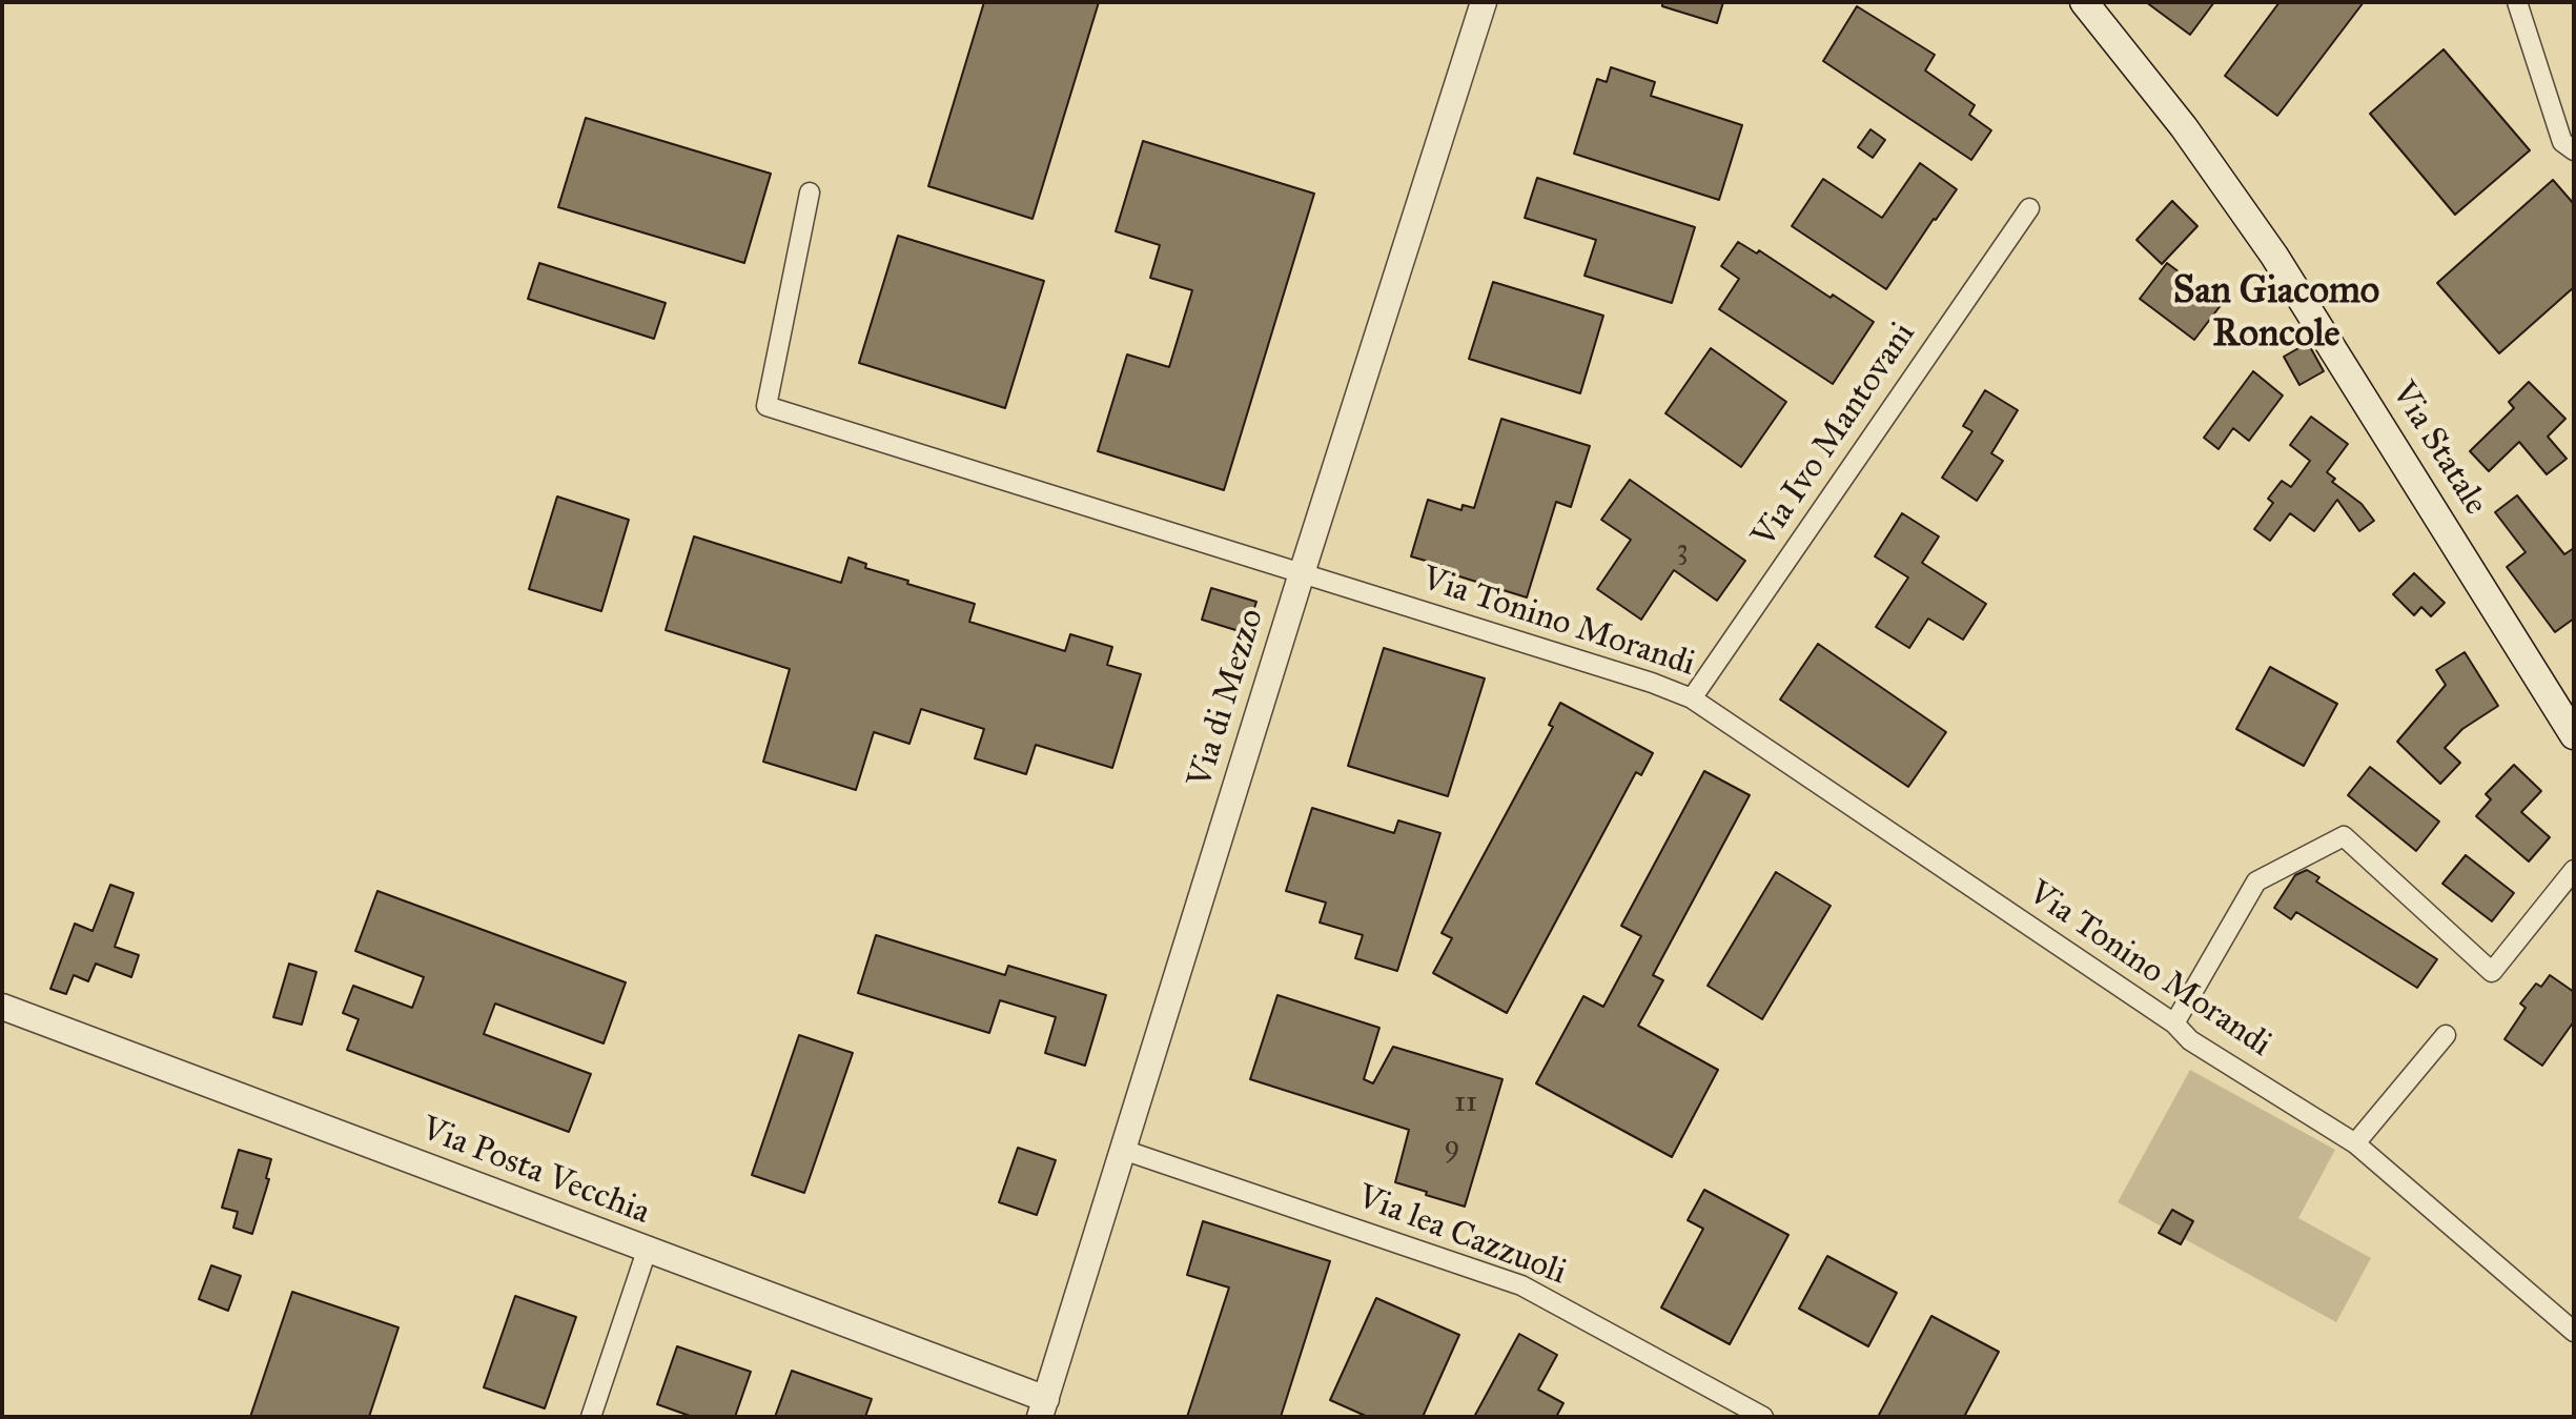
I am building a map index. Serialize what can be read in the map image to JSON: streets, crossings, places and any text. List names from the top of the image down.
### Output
{
  "streets": {
    "main road": ["Via Statale"],
    "street": [
      "Via Ivo Mantovani",
      "Via Tonino Morandi",
      "Via di Mezzo",
      "Via Posta Vecchia",
      "Via lea Cazzuoli"
    ]
  },
  "crossings": [
    ["Via Ivo Mantovani", "Via Tonino Morandi"],
    ["Via Tonino Morandi", "Via di Mezzo"],
    ["Via di Mezzo", "Via Posta Vecchia"],
    ["Via di Mezzo", "Via lea Cazzuoli"]
  ],
  "districts": ["San Giacomo Roncole"],
  "house_numbers": ["3", "11", "9"]
}
